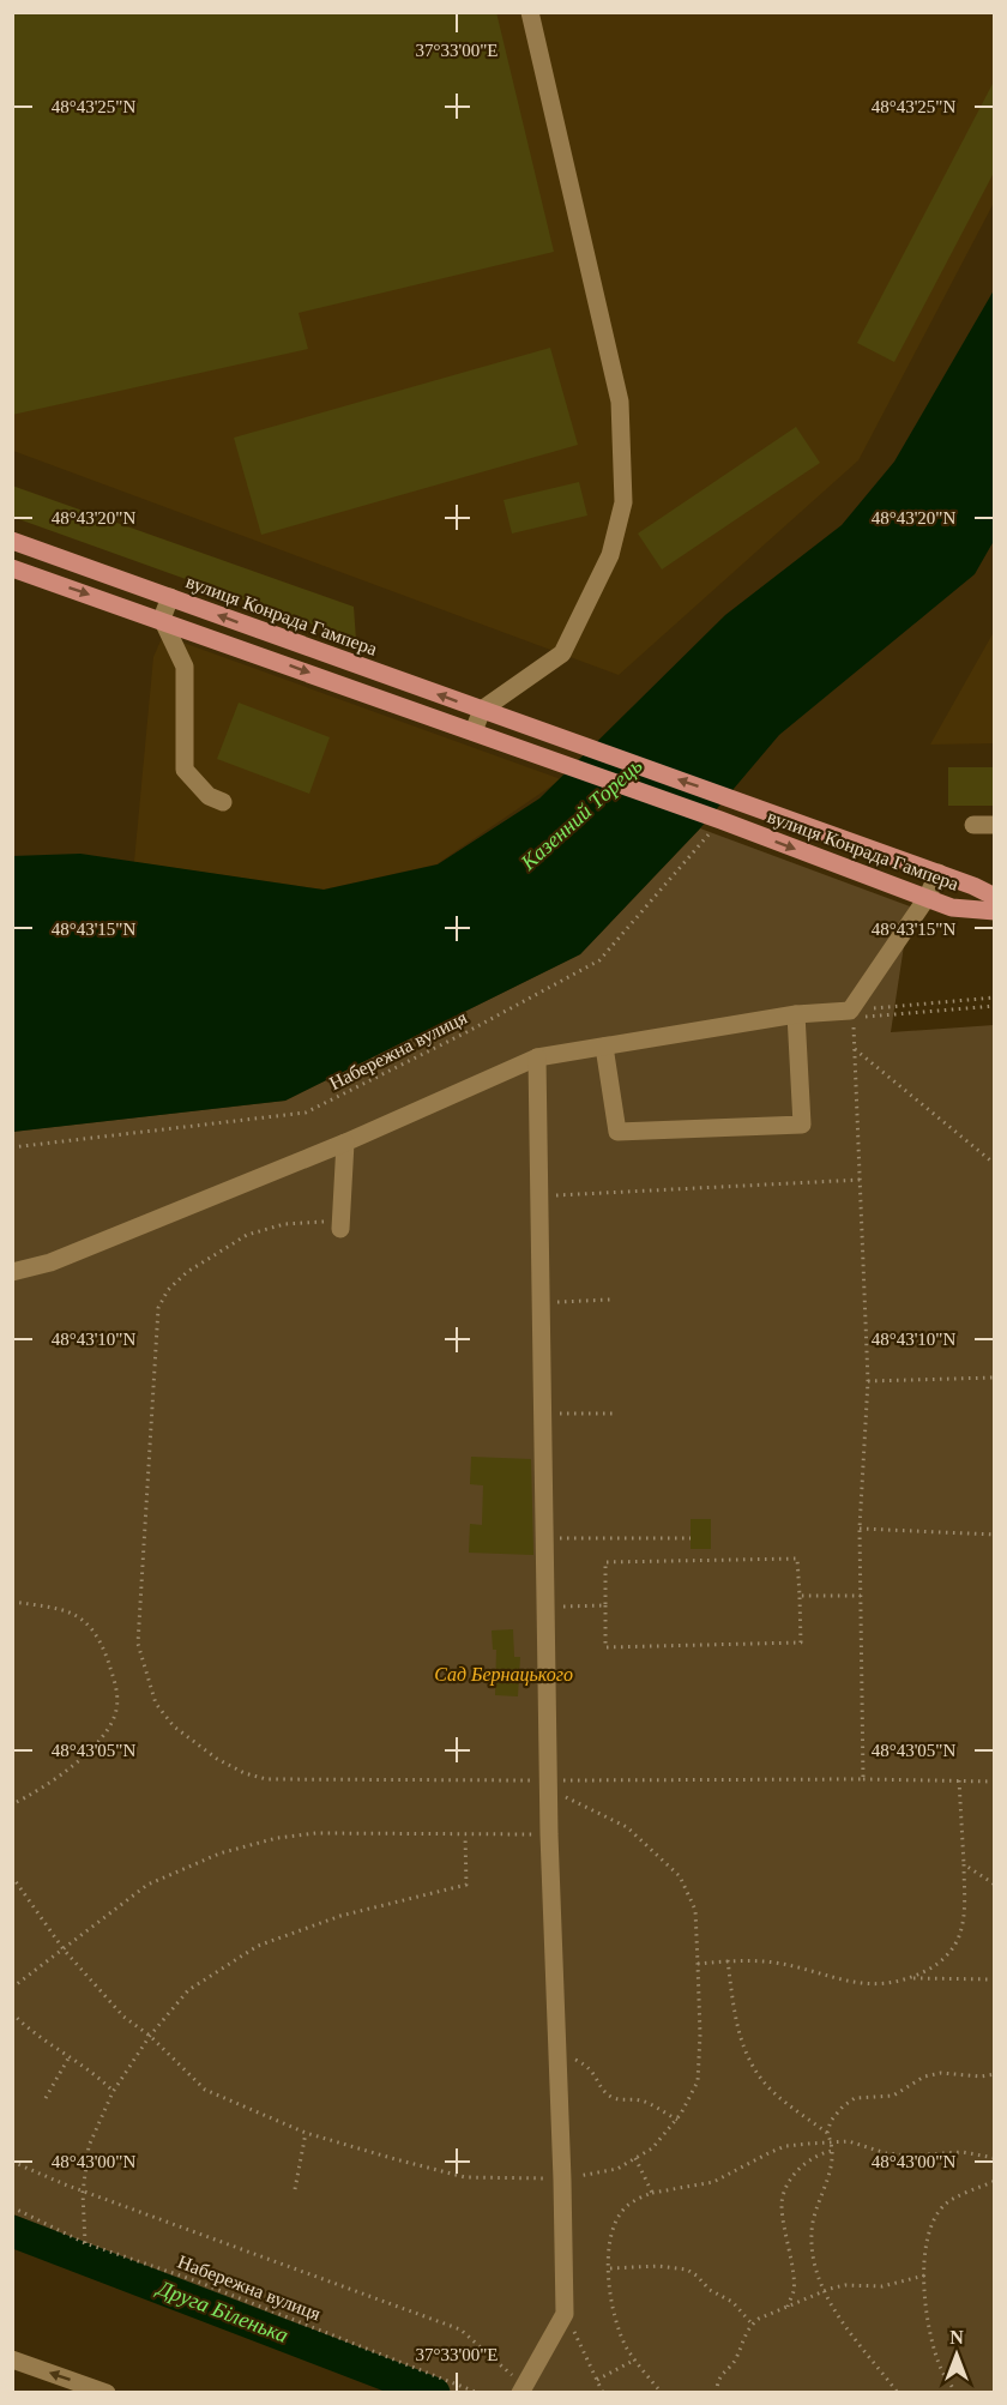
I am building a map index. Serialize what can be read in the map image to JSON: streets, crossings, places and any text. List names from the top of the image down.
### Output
{
  "streets": {
    "main road": ["вулиця Конрада Гампера"],
    "path": ["Набережна вулиця"]
  },
  "crossings": [
    ["вулиця Конрада Гампера", "Набережна вулиця"]
  ],
  "water": ["Казенний Торець", "Друга Біленька"],
  "parks": ["Сад Бернацького"],
  "north": "top",
  "coordinates": [
    "37°33'00\"E",
    "48°43'25\"N",
    "48°43'20\"N",
    "48°43'15\"N",
    "48°43'10\"N",
    "48°43'05\"N",
    "48°43'00\"N"
  ]
}
